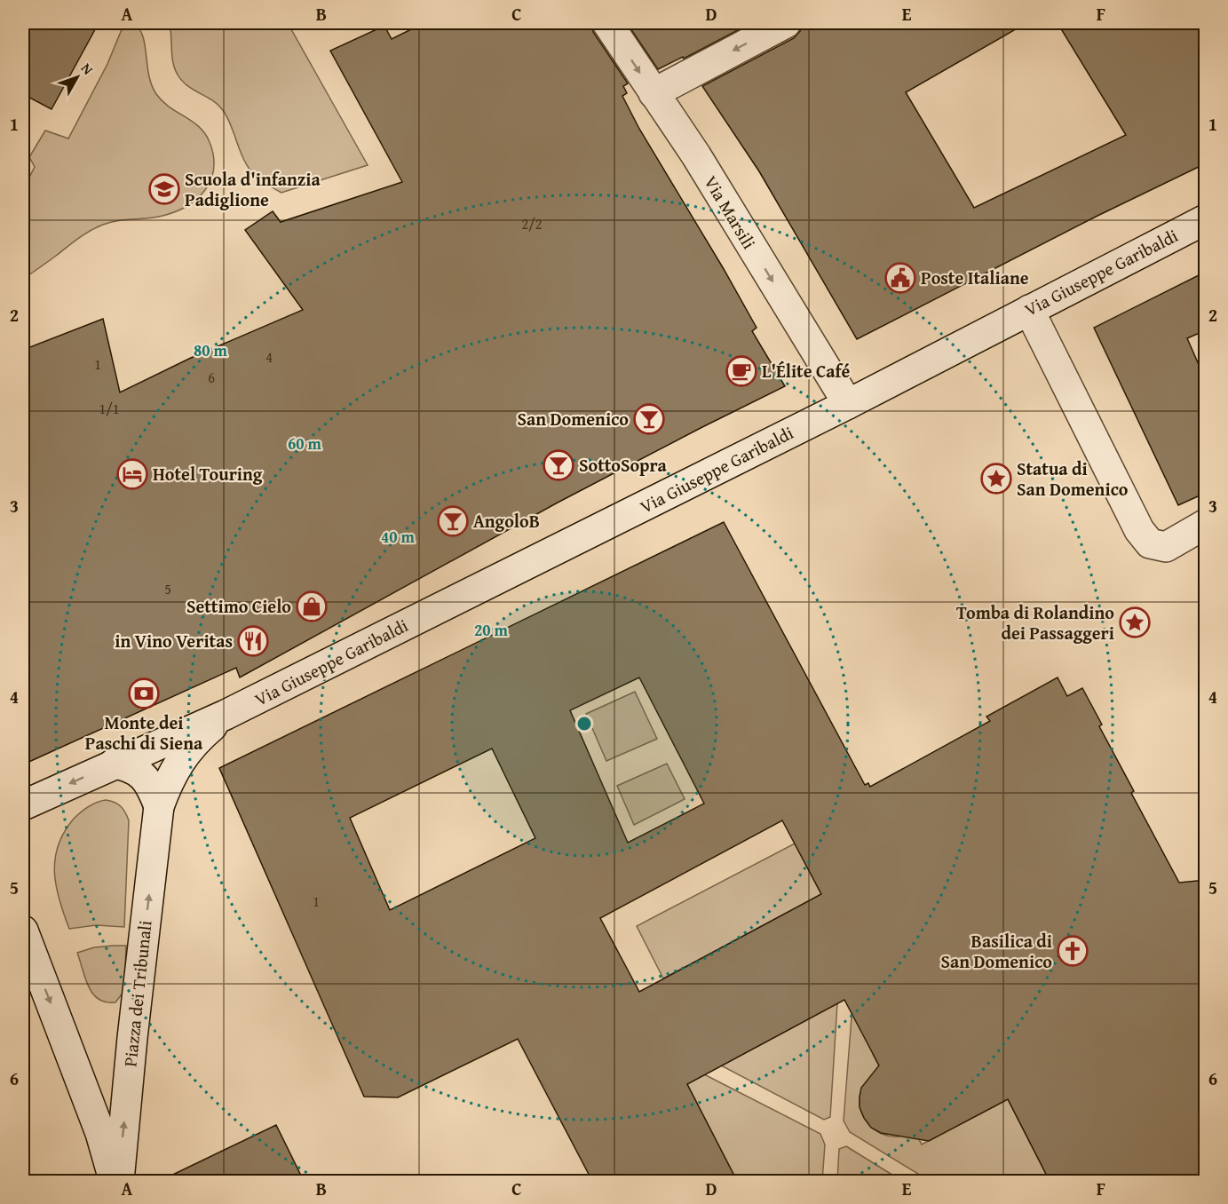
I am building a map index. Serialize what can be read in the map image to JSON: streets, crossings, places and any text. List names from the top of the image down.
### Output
{
  "streets": {
    "street": ["Via Marsili", "Via Giuseppe Garibaldi", "Piazza dei Tribunali"]
  },
  "crossings": [
    ["Via Marsili", "Via Giuseppe Garibaldi"],
    ["Via Giuseppe Garibaldi", "Piazza dei Tribunali"]
  ],
  "one_way": ["Via Marsili", "Piazza dei Tribunali"],
  "places": {
    "school or university": ["Scuola d'infanzia Padiglione"],
    "public building": ["Poste Italiane"],
    "cafe": ["L'Élite Café"],
    "bar": ["San Domenico", "SottoSopra", "AngoloB"],
    "hotel": ["Hotel Touring"],
    "place": ["Statua di San Domenico", "Tomba di Rolandino dei Passaggeri"],
    "shop": ["Settimo Cielo"],
    "restaurant": ["in Vino Veritas"],
    "bank": ["Monte dei Paschi di Siena"],
    "church": ["Basilica di San Domenico"]
  },
  "house_numbers": [
    "2/2",
    "4",
    "1",
    "6",
    "1/1",
    "5",
    "1"
  ],
  "north": "top right",
  "grid": {
    "columns": [
      "A",
      "B",
      "C",
      "D",
      "E",
      "F"
    ],
    "rows": [
      "1",
      "2",
      "3",
      "4",
      "5",
      "6"
    ]
  },
  "rings": [
    "80 m",
    "60 m",
    "40 m",
    "20 m"
  ]
}
